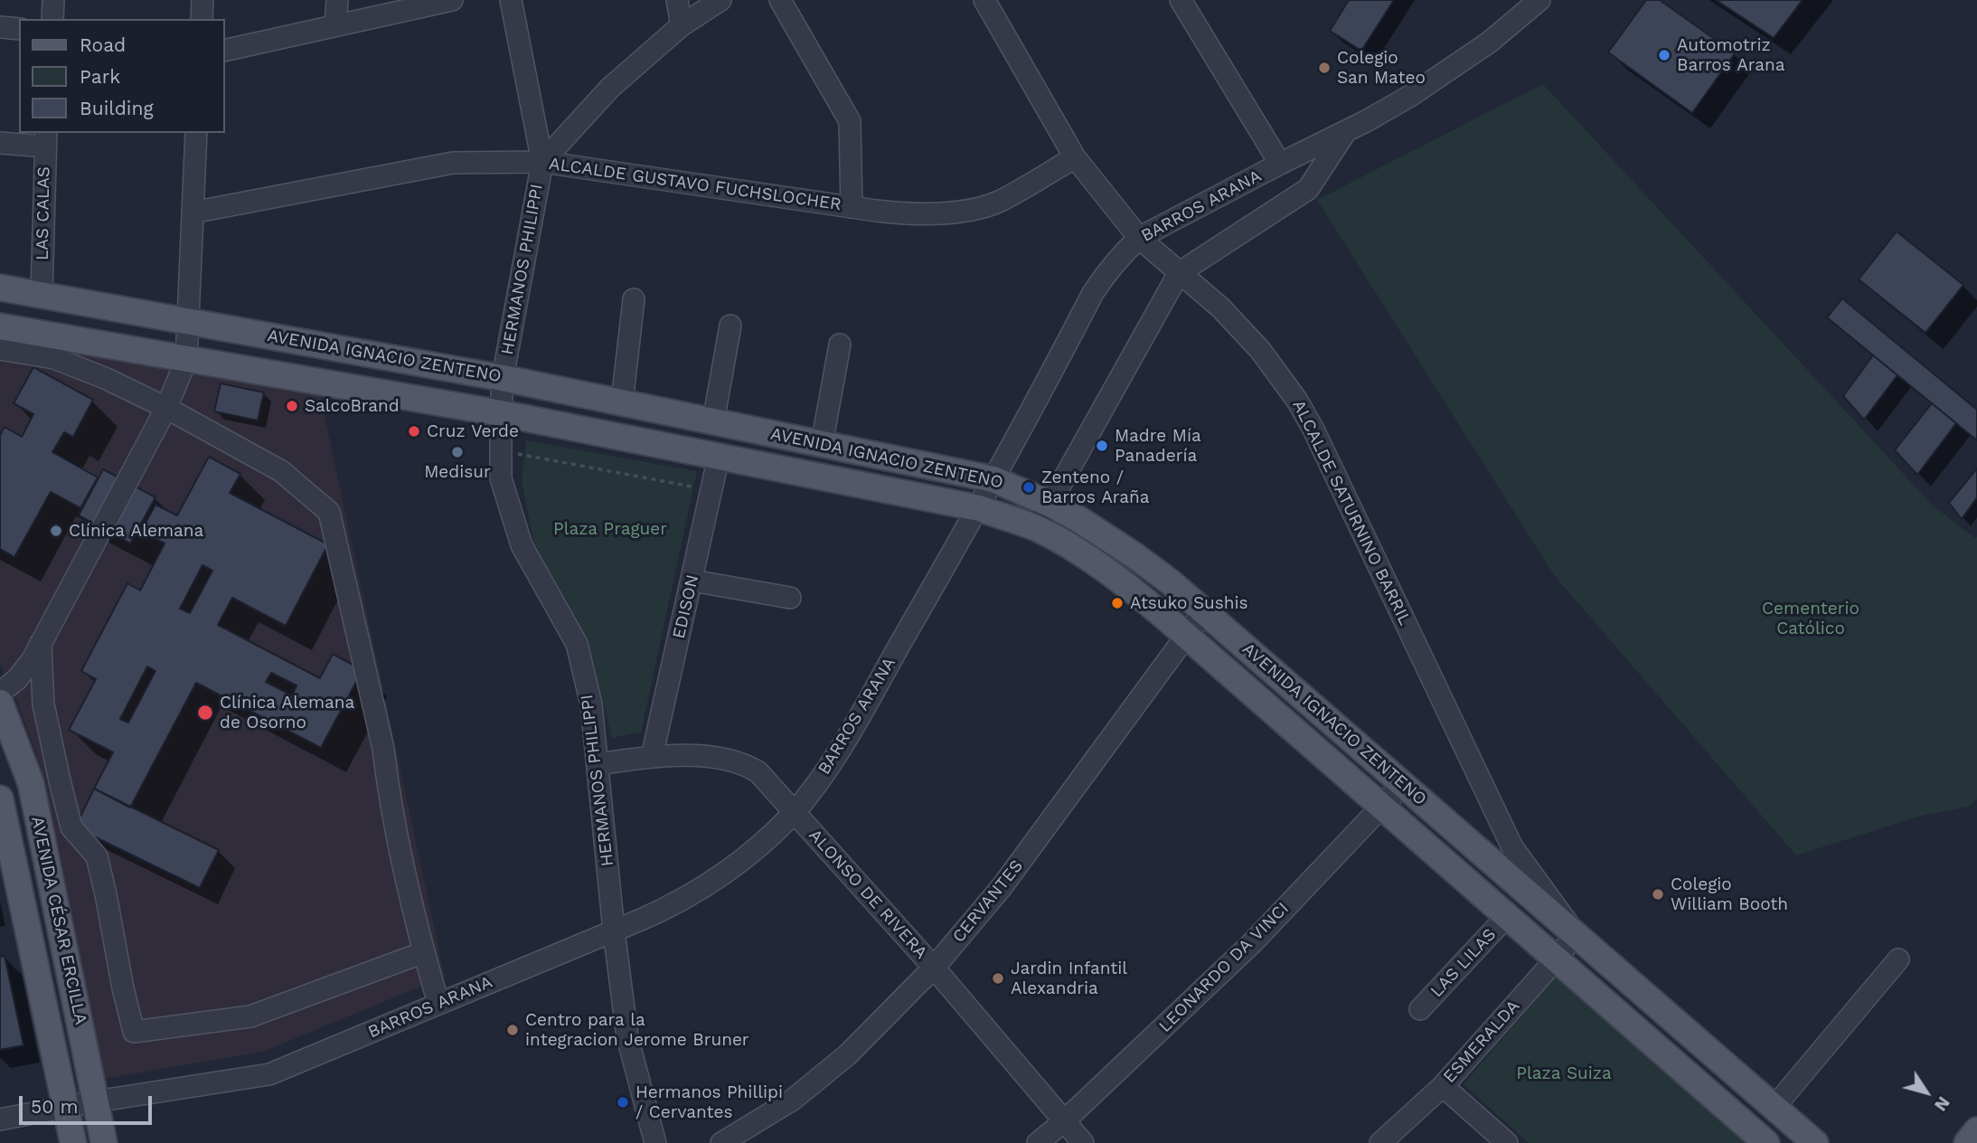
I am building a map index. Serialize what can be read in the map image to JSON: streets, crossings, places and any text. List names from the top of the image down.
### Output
{
  "streets": {
    "main road": ["AVENIDA IGNACIO ZENTENO", "AVENIDA CÉSAR ERCILLA"],
    "street": [
      "ALCALDE GUSTAVO FUCHSLOCHER",
      "BARROS ARANA",
      "LAS CALAS",
      "HERMANOS PHILIPPI",
      "ALCALDE SATURNINO BARRIL",
      "EDISON",
      "ALONSO DE RIVERA",
      "CERVANTES",
      "LAS LILAS",
      "LEONARDO DA VINCI",
      "ESMERALDA"
    ]
  },
  "crossings": [
    ["ALCALDE GUSTAVO FUCHSLOCHER", "HERMANOS PHILIPPI"],
    ["ALCALDE GUSTAVO FUCHSLOCHER", "ALCALDE SATURNINO BARRIL"],
    ["BARROS ARANA", "HERMANOS PHILIPPI"],
    ["BARROS ARANA", "AVENIDA IGNACIO ZENTENO"],
    ["BARROS ARANA", "ALCALDE SATURNINO BARRIL"],
    ["BARROS ARANA", "ALONSO DE RIVERA"],
    ["BARROS ARANA", "AVENIDA CÉSAR ERCILLA"],
    ["LAS CALAS", "AVENIDA IGNACIO ZENTENO"],
    ["HERMANOS PHILIPPI", "AVENIDA IGNACIO ZENTENO"],
    ["HERMANOS PHILIPPI", "ALONSO DE RIVERA"],
    ["AVENIDA IGNACIO ZENTENO", "ALCALDE SATURNINO BARRIL"],
    ["AVENIDA IGNACIO ZENTENO", "EDISON"],
    ["AVENIDA IGNACIO ZENTENO", "CERVANTES"],
    ["AVENIDA IGNACIO ZENTENO", "LAS LILAS"],
    ["AVENIDA IGNACIO ZENTENO", "LEONARDO DA VINCI"],
    ["AVENIDA IGNACIO ZENTENO", "ESMERALDA"],
    ["ALCALDE SATURNINO BARRIL", "ESMERALDA"],
    ["EDISON", "ALONSO DE RIVERA"],
    ["ALONSO DE RIVERA", "CERVANTES"],
    ["ALONSO DE RIVERA", "LEONARDO DA VINCI"]
  ],
  "parks": ["Plaza Praguer", "Cementerio Católico", "Plaza Suiza"],
  "places": [
    "Automotriz Barros Arana",
    "Colegio San Mateo",
    "SalcoBrand",
    "Cruz Verde",
    "Madre Mía Panadería",
    "Medisur",
    "Zenteno / Barros Araña",
    "Clínica Alemana",
    "Atsuko Sushis",
    "Clínica Alemana de Osorno",
    "Colegio William Booth",
    "Jardin Infantil Alexandria",
    "Centro para la integracion Jerome Bruner",
    "Hermanos Phillipi / Cervantes"
  ],
  "legend": ["Road", "Park", "Building"],
  "scale_bar": "50 m",
  "north": "bottom right"
}
